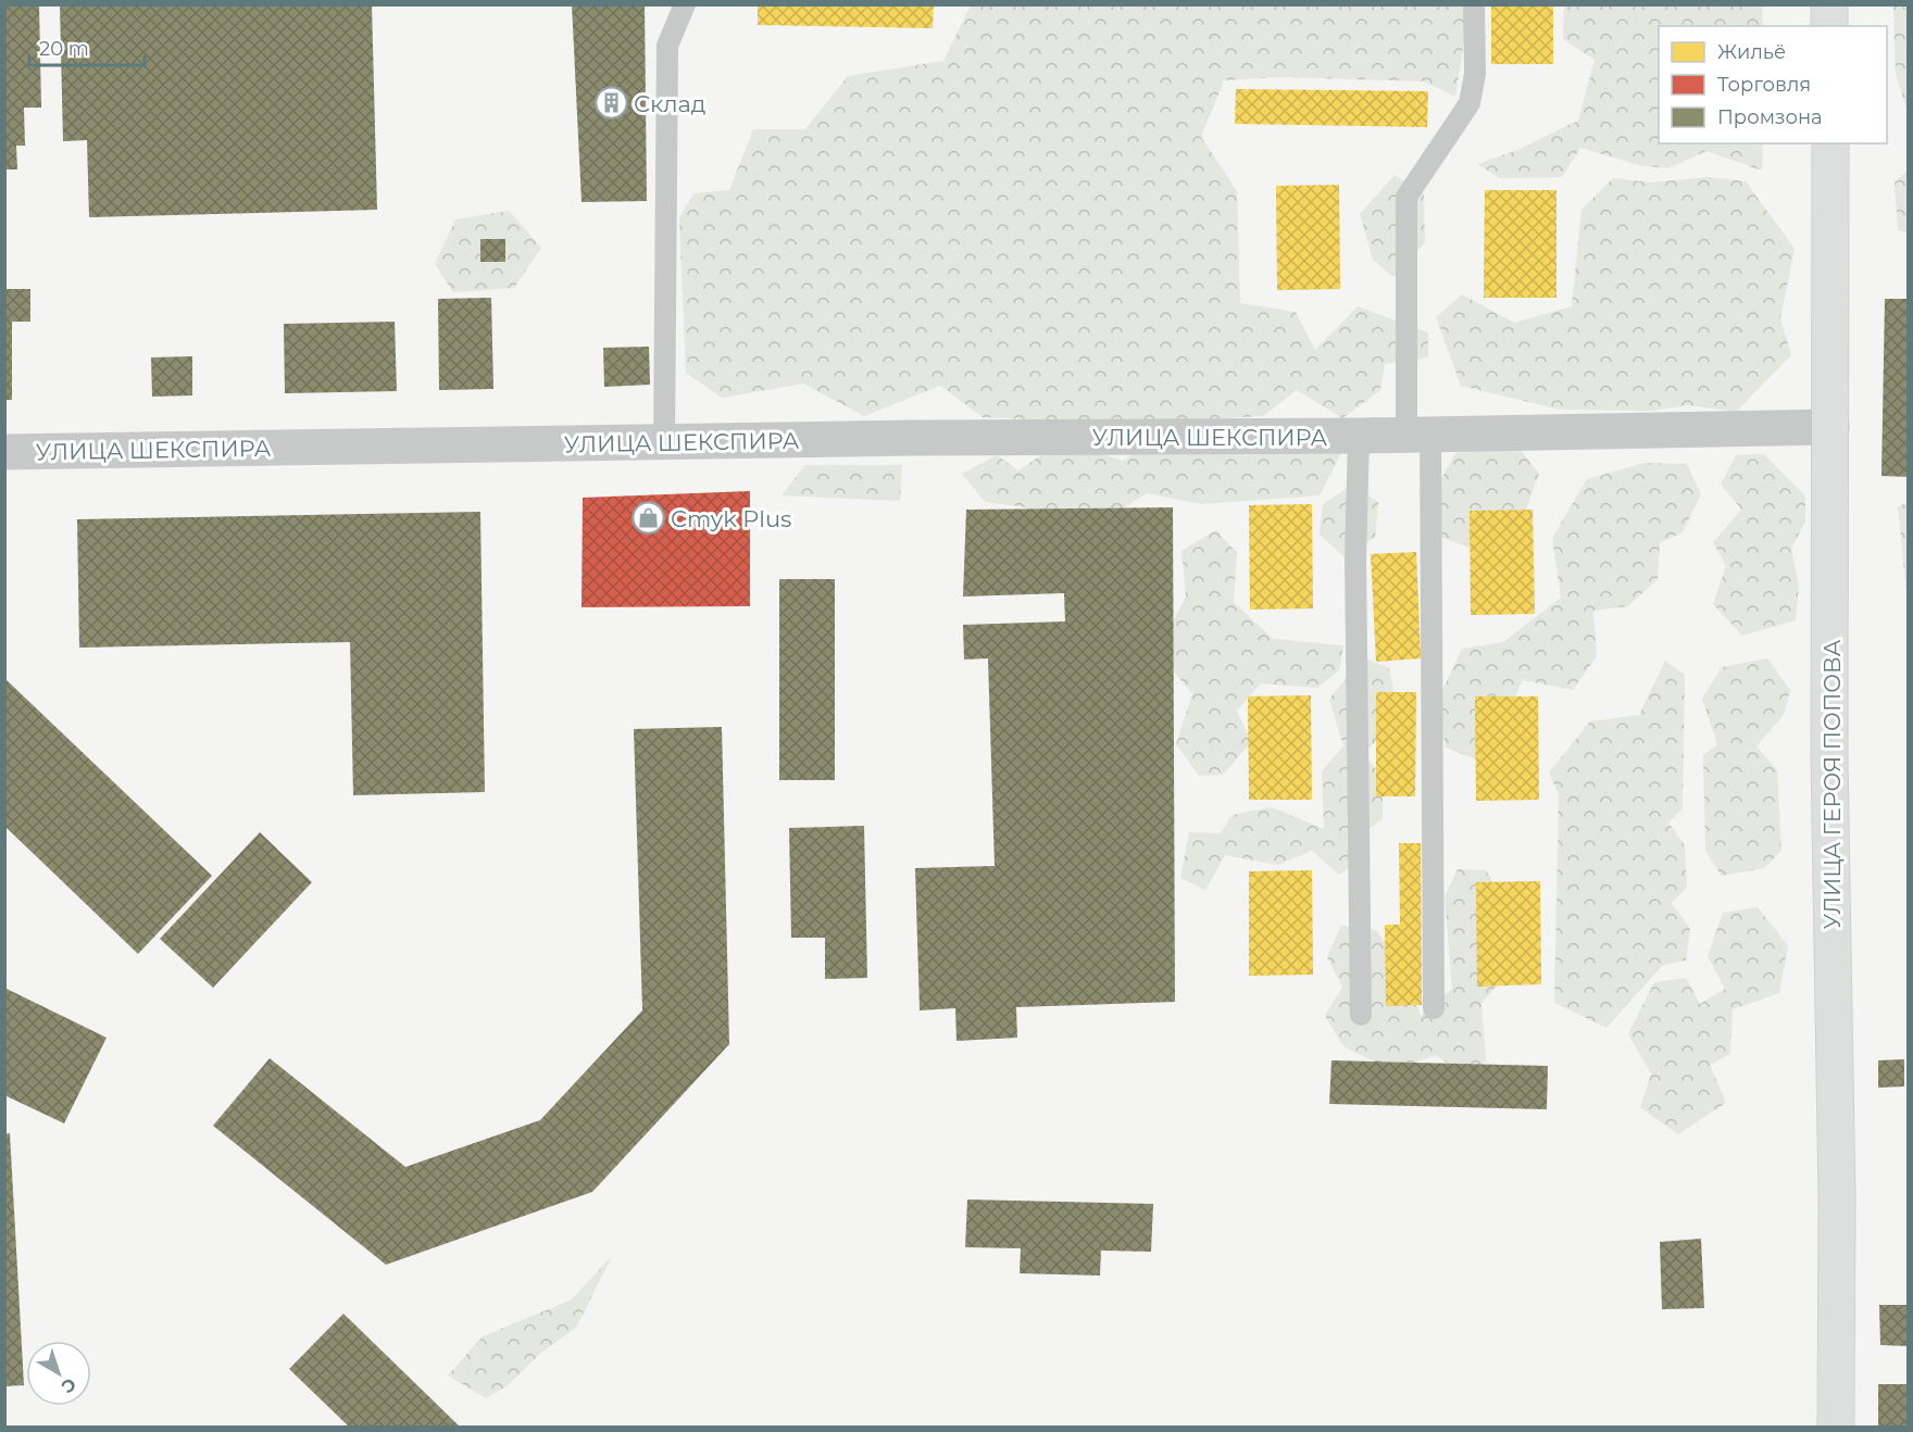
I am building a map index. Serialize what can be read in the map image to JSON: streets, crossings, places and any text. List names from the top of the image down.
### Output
{
  "streets": {
    "street": ["УЛИЦА ШЕКСПИРА", "УЛИЦА ГЕРОЯ ПОПОВА"]
  },
  "crossings": [
    ["УЛИЦА ШЕКСПИРА", "УЛИЦА ГЕРОЯ ПОПОВА"]
  ],
  "places": {
    "building": ["Склад"],
    "shop": ["Cmyk Plus"]
  },
  "legend": ["Жильё", "Торговля", "Промзона"],
  "scale_bar": "20 m",
  "north": "bottom right"
}
